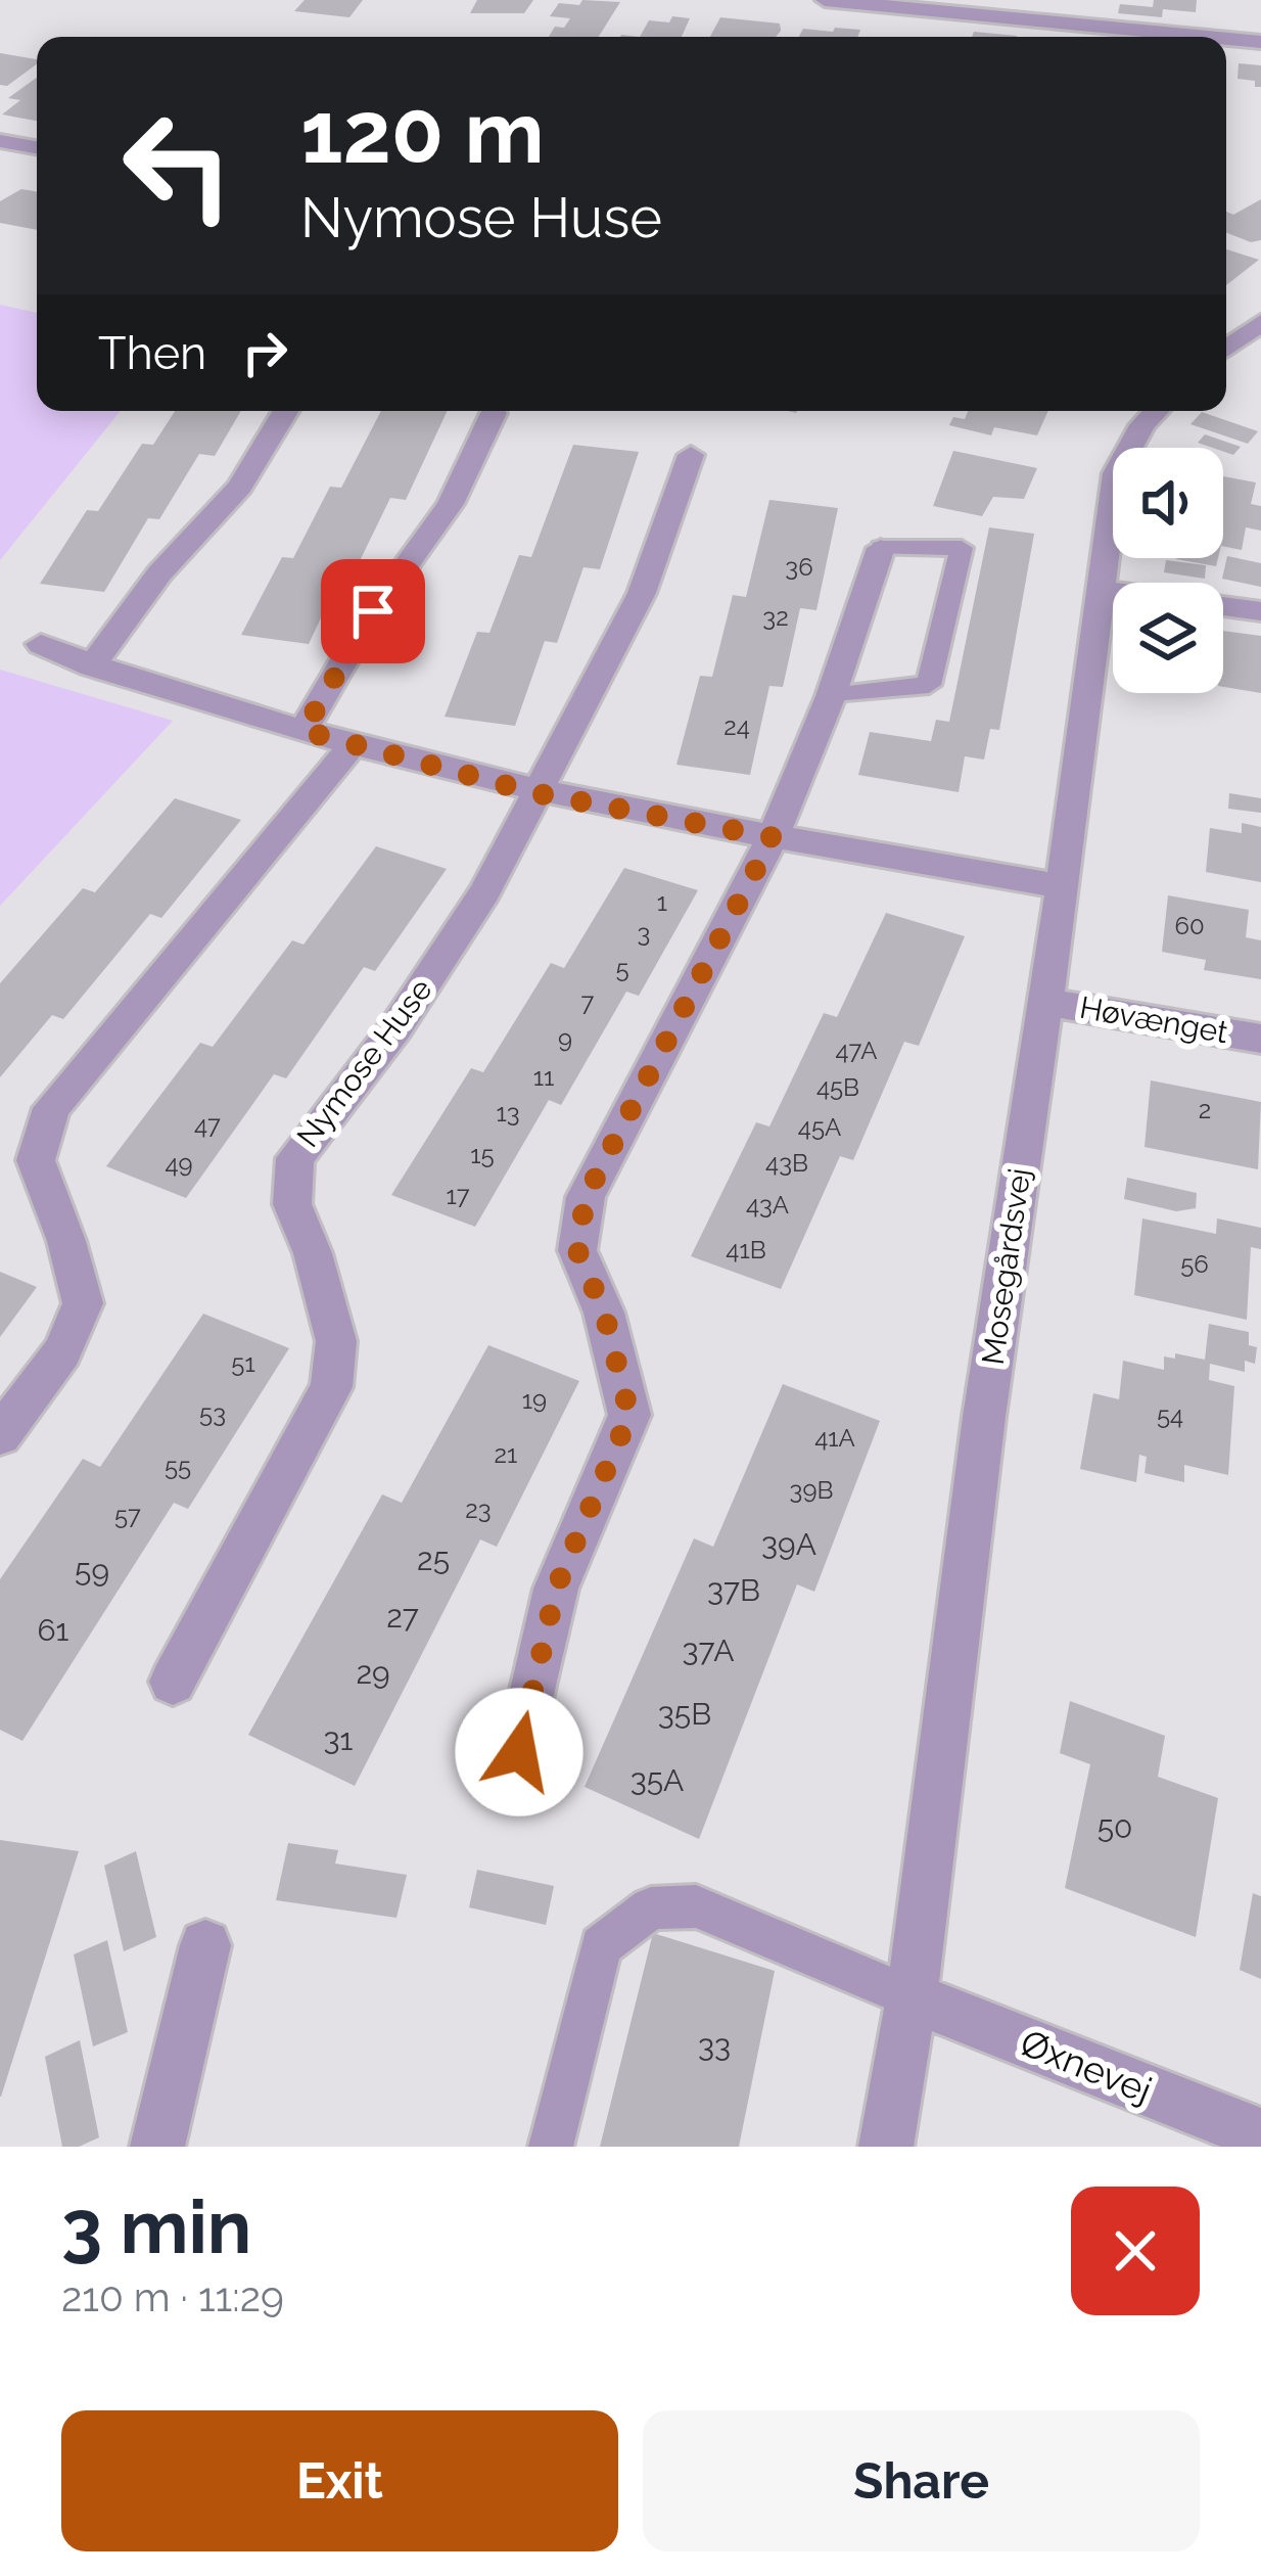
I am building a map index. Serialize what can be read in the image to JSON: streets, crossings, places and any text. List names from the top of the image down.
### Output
{
  "streets": {
    "street": [
      "Høvænget",
      "Nymose Huse",
      "Mosegårdsvej",
      "Øxnevej"
    ]
  },
  "crossings": [
    ["Høvænget", "Mosegårdsvej"],
    ["Mosegårdsvej", "Øxnevej"]
  ],
  "house_numbers": [
    "36",
    "32",
    "24",
    "1",
    "60",
    "3",
    "5",
    "7",
    "9",
    "47A",
    "11",
    "45B",
    "2",
    "13",
    "47",
    "45A",
    "15",
    "43B",
    "49",
    "17",
    "43A",
    "41B",
    "56",
    "51",
    "19",
    "53",
    "54",
    "41A",
    "21",
    "55",
    "39B",
    "23",
    "57",
    "39A",
    "25",
    "59",
    "37B",
    "27",
    "61",
    "37A",
    "29",
    "35B",
    "31",
    "35A",
    "50",
    "33"
  ],
  "page": {
    "turn": ["120 m", "Nymose Huse"],
    "then": "Then",
    "heading": ["3 min", "210 m · 11:29"],
    "buttons": ["Exit", "Share"]
  }
}
